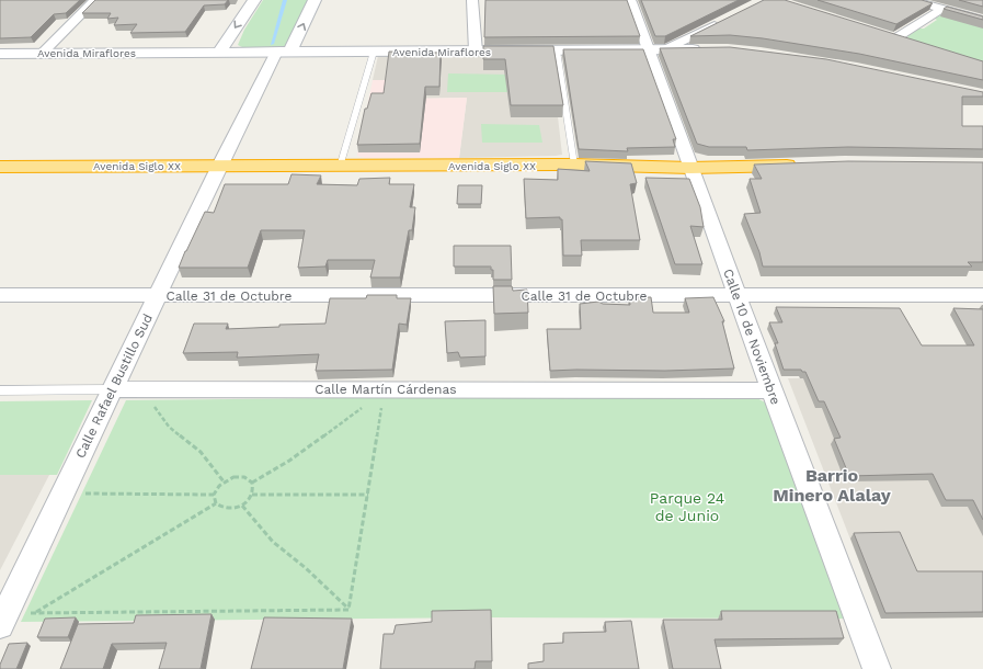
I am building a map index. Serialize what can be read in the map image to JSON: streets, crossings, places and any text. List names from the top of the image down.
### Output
{
  "streets": {
    "highway": ["Avenida Siglo XX"],
    "street": [
      "Avenida Miraflores",
      "Calle 31 de Octubre",
      "Calle 10 de Noviembre",
      "Calle Rafael Bustillo Sud",
      "Calle Martín Cárdenas"
    ]
  },
  "crossings": [
    ["Avenida Miraflores", "Calle 10 de Noviembre"],
    ["Avenida Miraflores", "Calle Rafael Bustillo Sud"],
    ["Avenida Siglo XX", "Calle 10 de Noviembre"],
    ["Avenida Siglo XX", "Calle Rafael Bustillo Sud"],
    ["Calle 31 de Octubre", "Calle 10 de Noviembre"],
    ["Calle 31 de Octubre", "Calle Rafael Bustillo Sud"],
    ["Calle 10 de Noviembre", "Calle Martín Cárdenas"],
    ["Calle Rafael Bustillo Sud", "Calle Martín Cárdenas"]
  ],
  "districts": ["Barrio Minero Alalay"],
  "parks": ["Parque 24 de Junio"]
}
